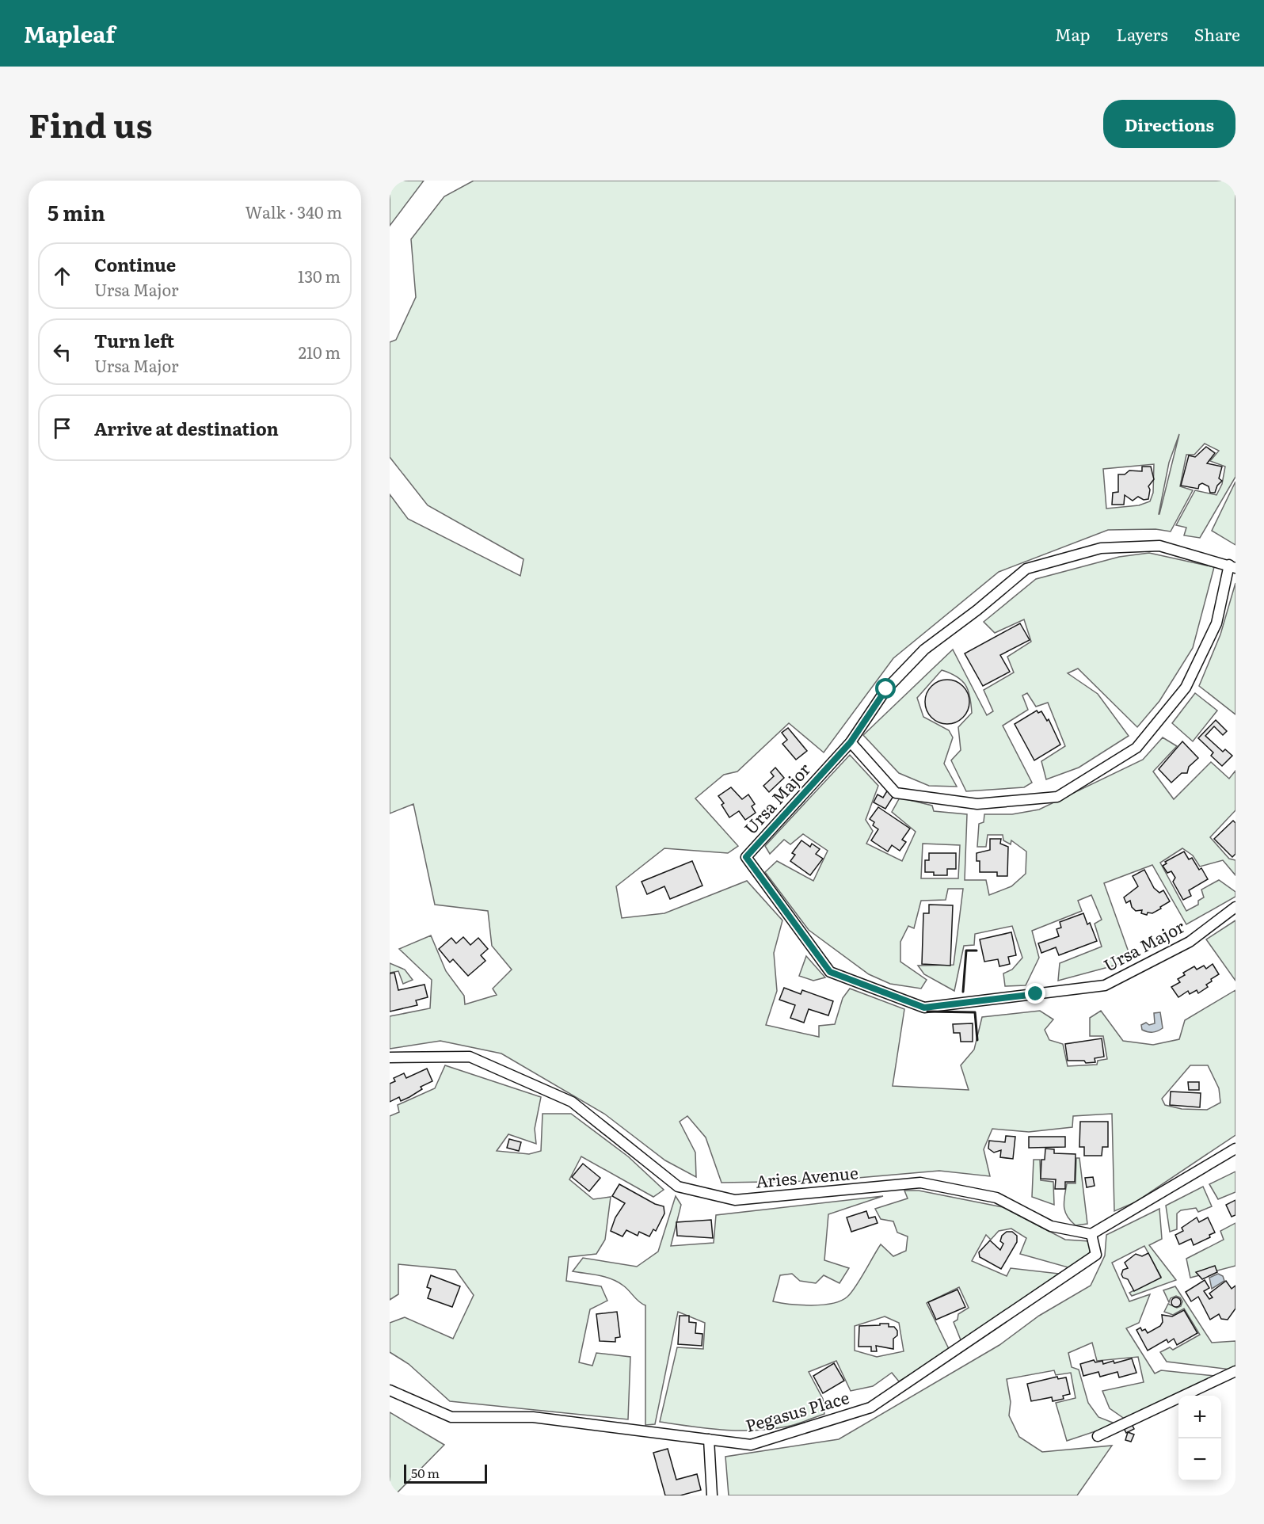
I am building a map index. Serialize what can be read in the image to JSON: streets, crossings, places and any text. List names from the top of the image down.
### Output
{
  "streets": {
    "street": ["Ursa Major", "Aries Avenue", "Pegasus Place"]
  },
  "crossings": [
    ["Aries Avenue", "Pegasus Place"]
  ],
  "scale_bar": "50 m",
  "page": {
    "header": "Mapleaf",
    "nav": ["Map", "Layers", "Share"],
    "title": "Find us",
    "buttons": "Directions",
    "heading": ["5 min", "Walk · 340 m"],
    "list": [
      ["Continue", "Ursa Major", "130 m"],
      ["Turn left", "Ursa Major", "210 m"],
      "Arrive at destination"
    ],
    "map_buttons": ["+", "−"],
    "scale": "50 m"
  }
}
